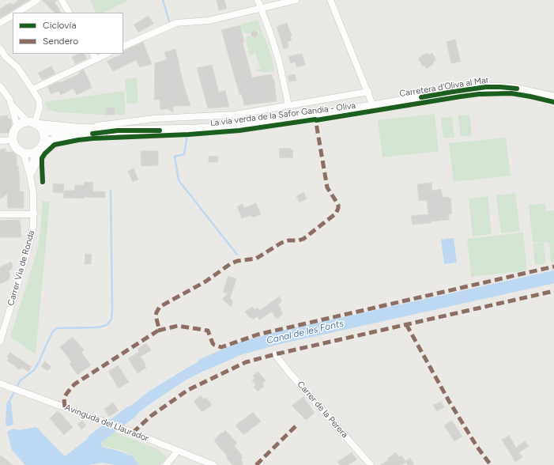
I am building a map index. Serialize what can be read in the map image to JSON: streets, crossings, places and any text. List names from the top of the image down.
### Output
{
  "streets": {
    "street": [
      "Carretera d’Oliva al Mar",
      "Carrer Via de Ronda",
      "Carrer de la Perera",
      "Avinguda del Llaurador"
    ],
    "cycle path": ["La via verda de la Safor Gandia - Oliva"]
  },
  "water": ["Canal de les Fonts"],
  "legend": ["Ciclovía", "Sendero"]
}
